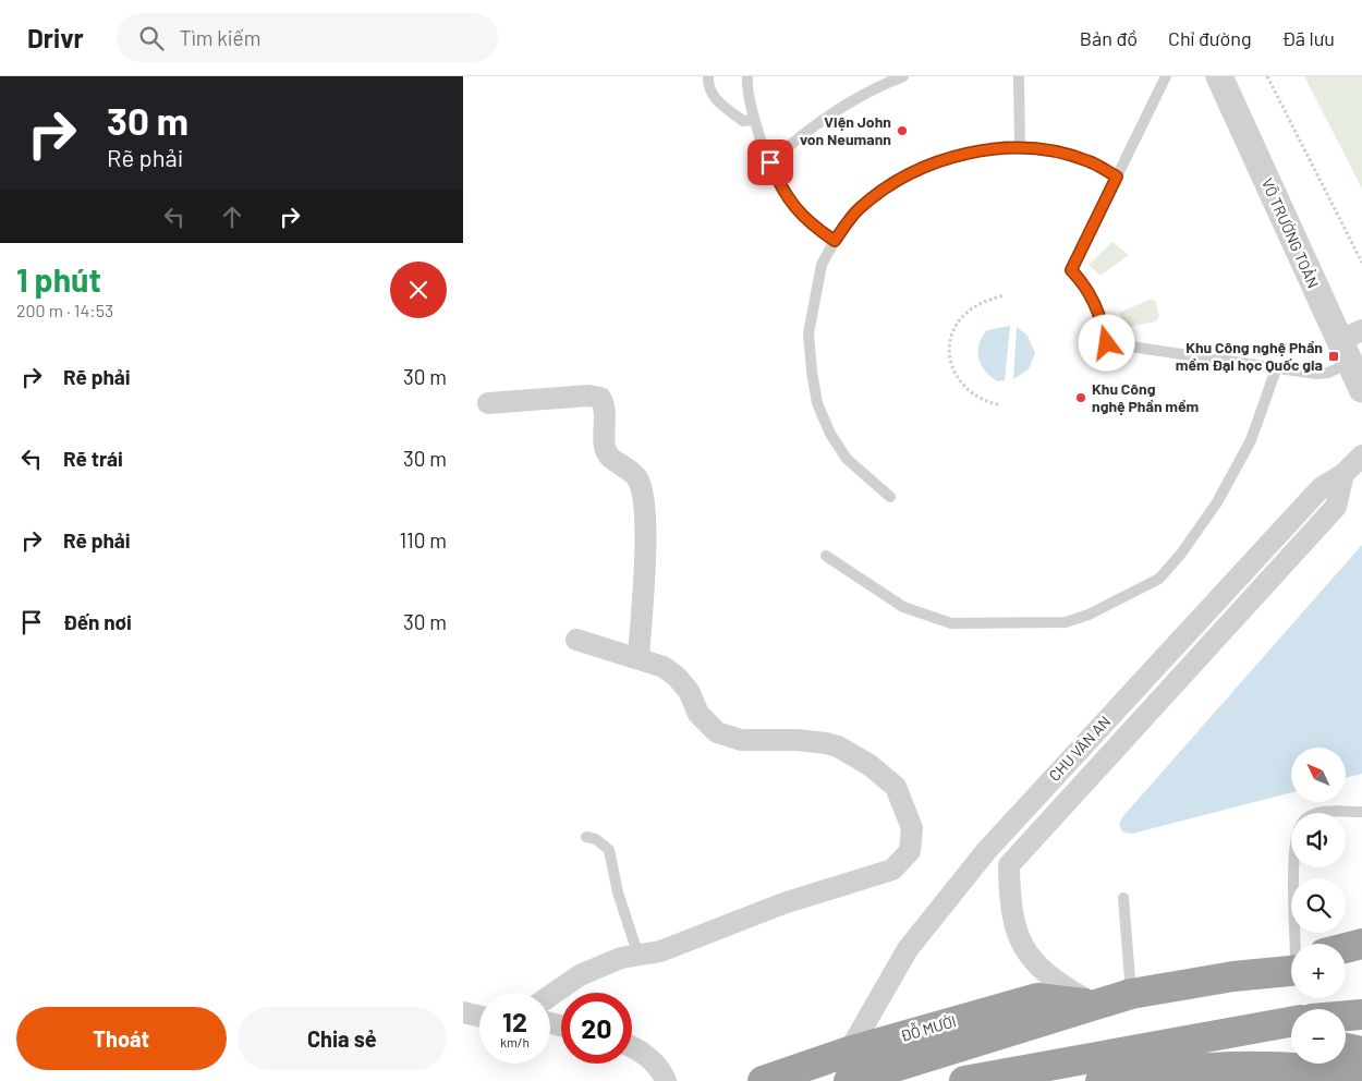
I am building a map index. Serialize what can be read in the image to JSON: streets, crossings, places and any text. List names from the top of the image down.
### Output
{
  "streets": {
    "highway": ["ĐỖ MƯỜI"],
    "street": ["VÕ TRƯỜNG TOẢN", "CHU VĂN AN"]
  },
  "crossings": [
    ["CHU VĂN AN", "ĐỖ MƯỜI"]
  ],
  "places": {
    "other": ["Viện John von Neumann", "Khu Công nghệ Phần mềm"],
    "transit": ["Khu Công nghệ Phần mềm Đại học Quốc gia"]
  },
  "north": "top left",
  "page": {
    "header": "Drivr",
    "search": "Tìm kiếm",
    "nav": ["Bản đồ", "Chỉ đường", "Đã lưu"],
    "turn": ["30 m", "Rẽ phải"],
    "heading": ["1 phút", "200 m · 14:53"],
    "list": [
      {
        "name": "Rẽ phải",
        "value": "30 m"
      },
      {
        "name": "Rẽ trái",
        "value": "30 m"
      },
      {
        "name": "Rẽ phải",
        "value": "110 m"
      },
      {
        "name": "Đến nơi",
        "value": "30 m"
      }
    ],
    "map_buttons": ["+", "−"],
    "speed": "12 km/h",
    "limit": "20",
    "buttons": ["Thoát", "Chia sẻ"]
  }
}
